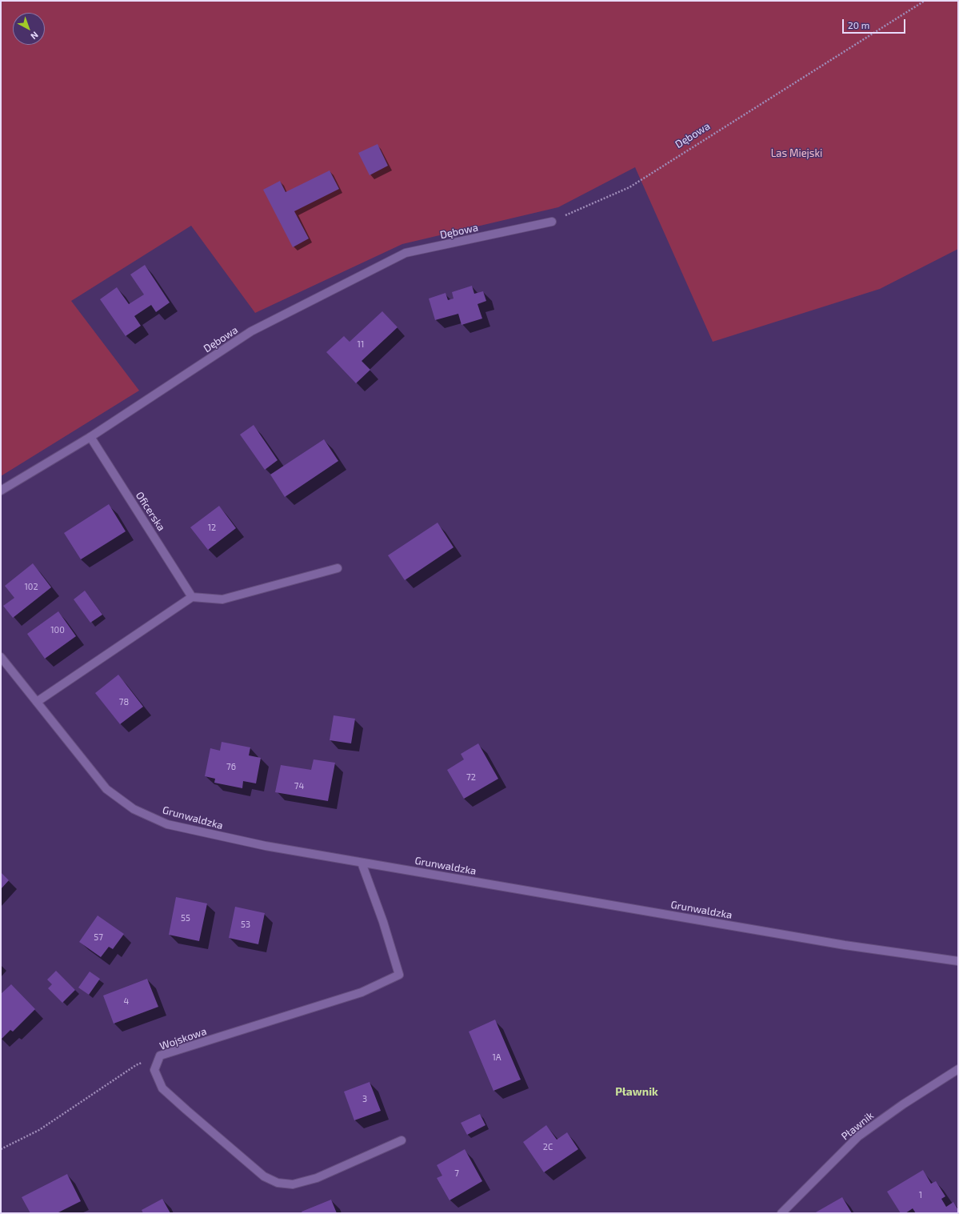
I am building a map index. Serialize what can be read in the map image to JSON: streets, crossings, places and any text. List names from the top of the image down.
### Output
{
  "streets": {
    "street": [
      "Dębowa",
      "Oficerska",
      "Grunwaldzka",
      "Wojskowa",
      "Pławnik"
    ]
  },
  "crossings": [
    ["Dębowa", "Oficerska"],
    ["Grunwaldzka", "Wojskowa"]
  ],
  "districts": ["Pławnik"],
  "parks": ["Las Miejski"],
  "house_numbers": [
    "11",
    "12",
    "102",
    "100",
    "78",
    "76",
    "72",
    "74",
    "55",
    "53",
    "57",
    "4",
    "1A",
    "3",
    "2C",
    "7",
    "1"
  ],
  "scale_bar": "20 m",
  "north": "bottom right"
}
